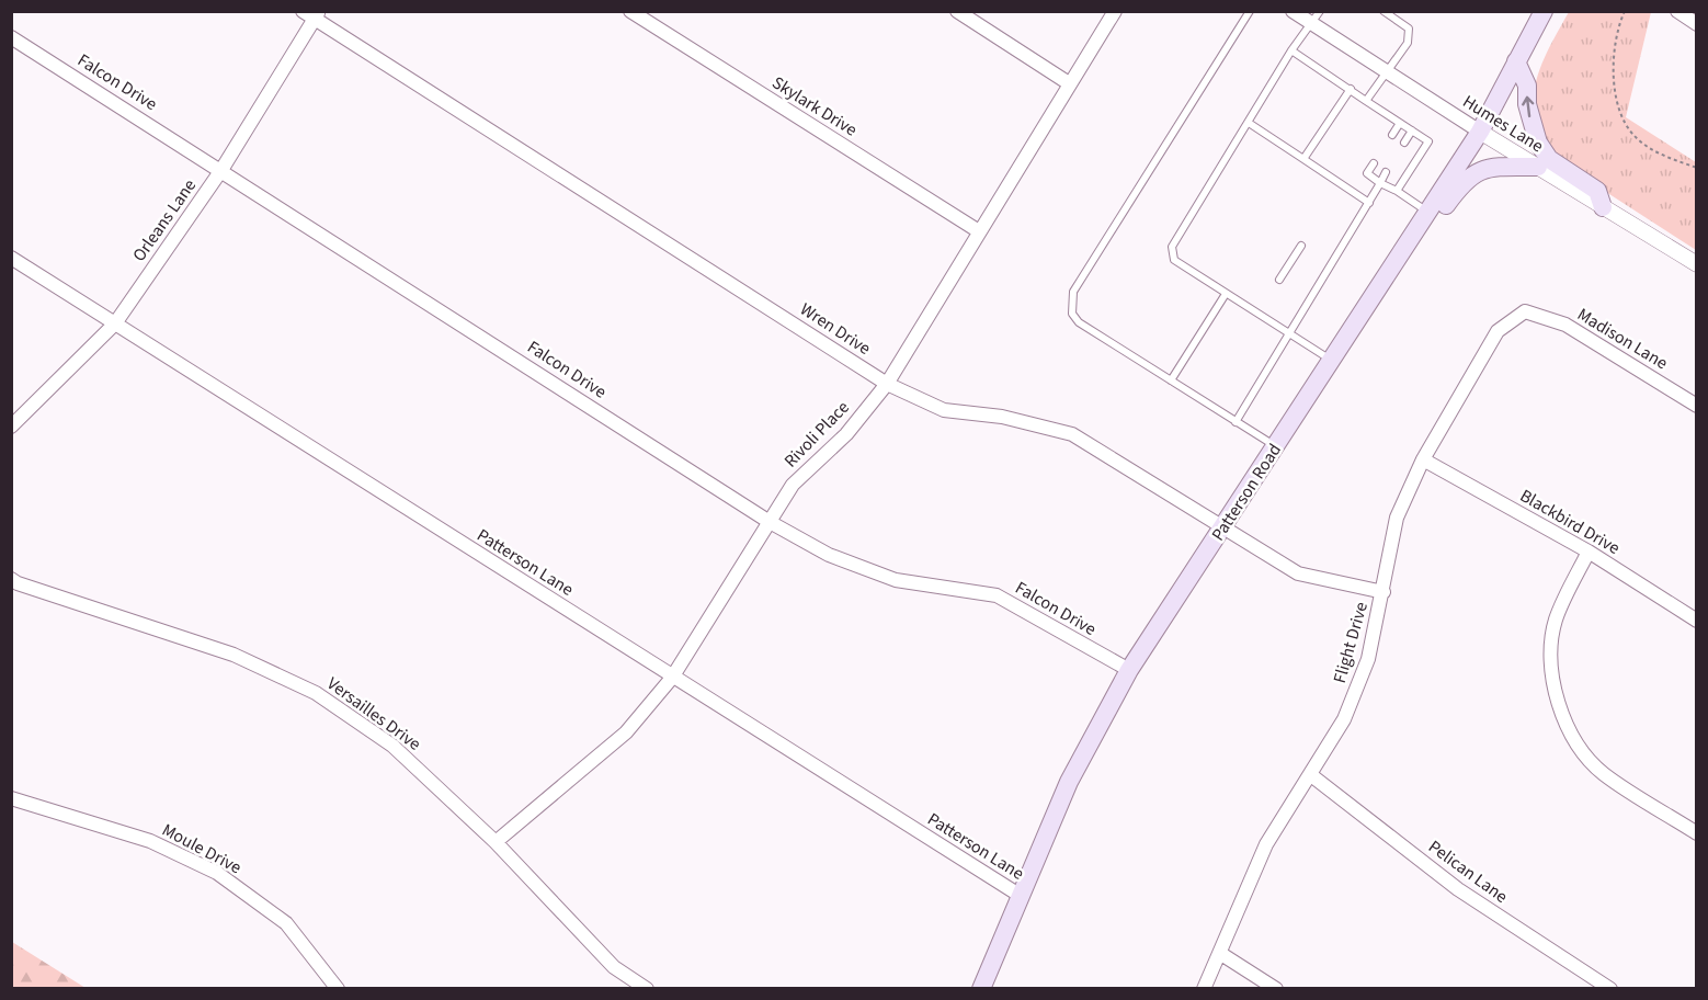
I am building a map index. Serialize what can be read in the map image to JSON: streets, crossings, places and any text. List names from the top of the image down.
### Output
{
  "streets": {
    "main road": ["Patterson Road"],
    "street": [
      "Falcon Drive",
      "Skylark Drive",
      "Humes Lane",
      "Orleans Lane",
      "Wren Drive",
      "Madison Lane",
      "Rivoli Place",
      "Blackbird Drive",
      "Patterson Lane",
      "Flight Drive",
      "Versailles Drive",
      "Moule Drive",
      "Pelican Lane"
    ]
  },
  "crossings": [
    ["Falcon Drive", "Orleans Lane"],
    ["Falcon Drive", "Rivoli Place"],
    ["Falcon Drive", "Patterson Road"],
    ["Skylark Drive", "Rivoli Place"],
    ["Humes Lane", "Patterson Road"],
    ["Orleans Lane", "Wren Drive"],
    ["Orleans Lane", "Patterson Lane"],
    ["Wren Drive", "Rivoli Place"],
    ["Wren Drive", "Patterson Road"],
    ["Wren Drive", "Flight Drive"],
    ["Madison Lane", "Flight Drive"],
    ["Rivoli Place", "Patterson Lane"],
    ["Rivoli Place", "Versailles Drive"],
    ["Patterson Road", "Patterson Lane"],
    ["Blackbird Drive", "Flight Drive"],
    ["Flight Drive", "Pelican Lane"]
  ]
}
